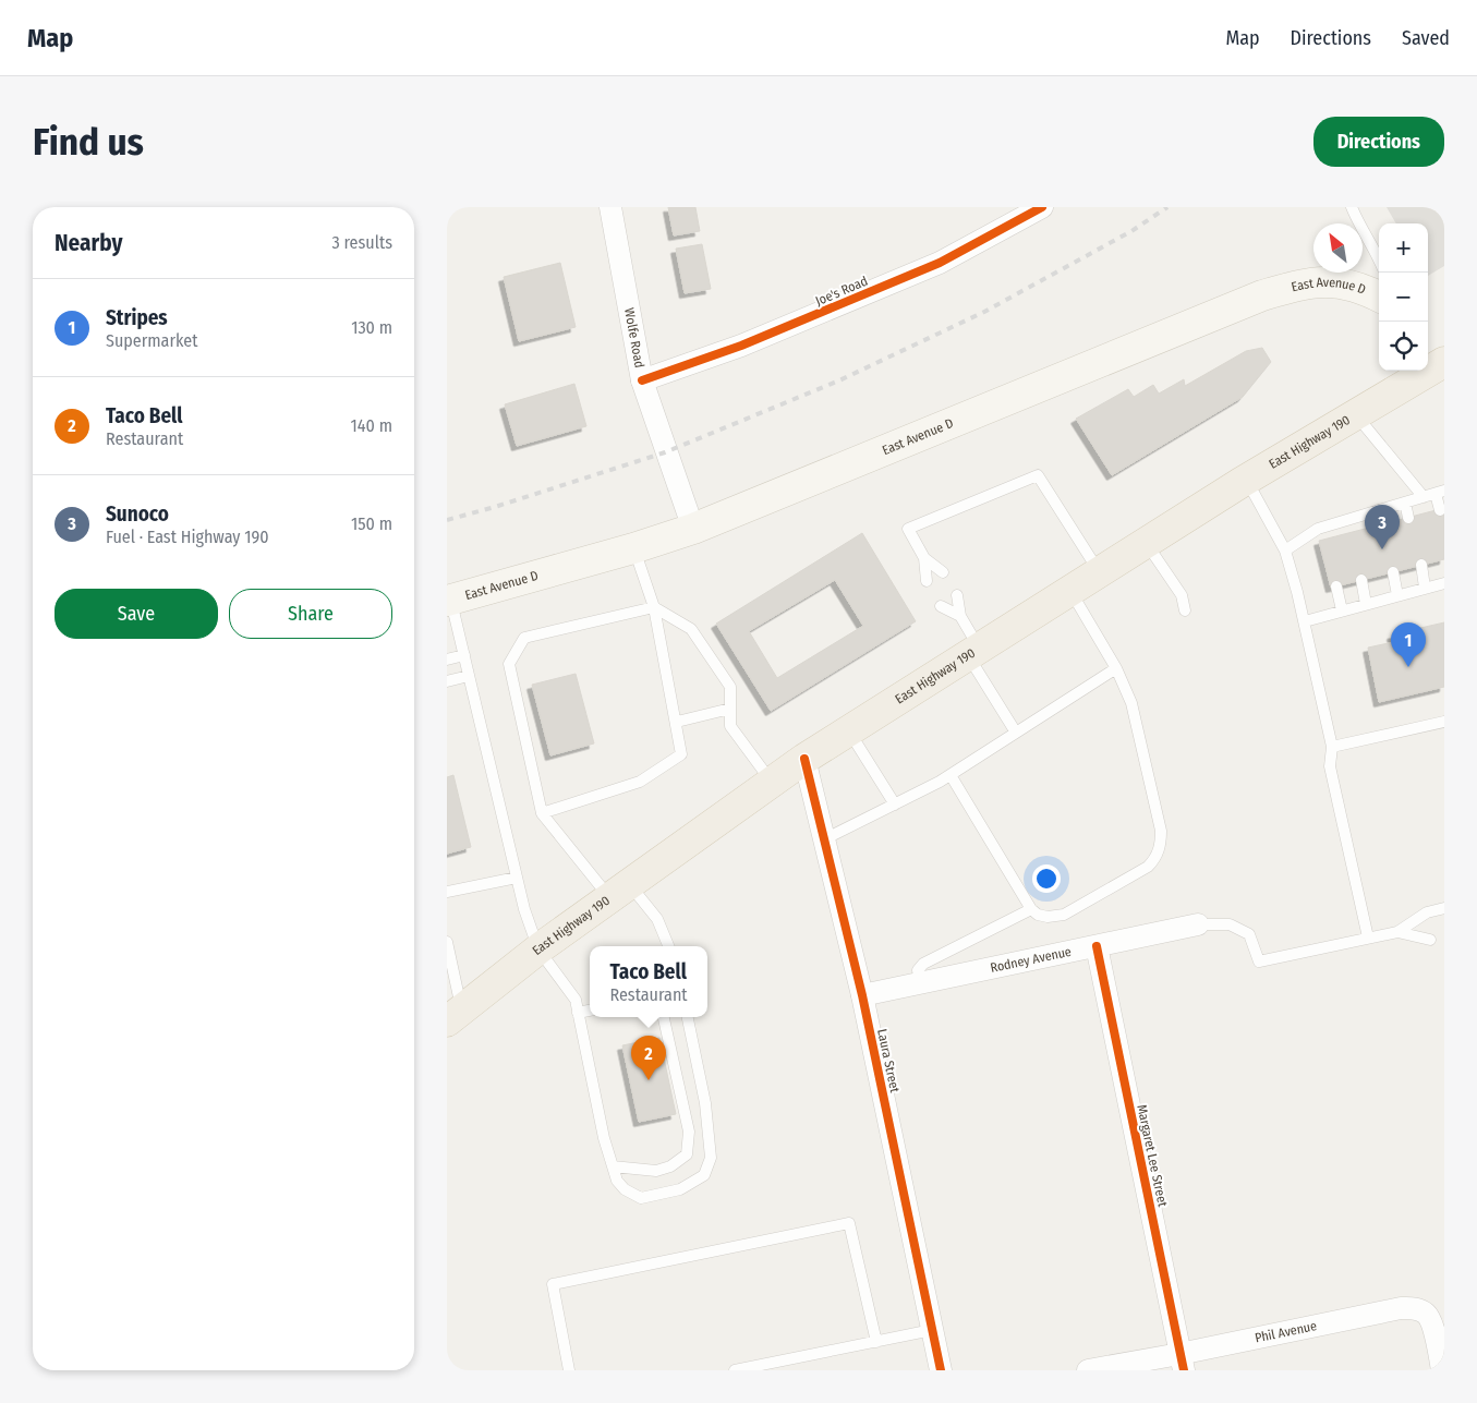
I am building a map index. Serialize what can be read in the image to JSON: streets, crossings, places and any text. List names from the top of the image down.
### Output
{
  "streets": {
    "main road": ["East Avenue D", "East Highway 190"],
    "street": [
      "Joe's Road",
      "Wolfe Road",
      "Rodney Avenue",
      "Laura Street",
      "Margaret Lee Street",
      "Phil Avenue"
    ]
  },
  "crossings": [
    ["Joe's Road", "Wolfe Road"],
    ["East Avenue D", "Wolfe Road"],
    ["East Highway 190", "Laura Street"],
    ["Rodney Avenue", "Laura Street"],
    ["Rodney Avenue", "Margaret Lee Street"],
    ["Margaret Lee Street", "Phil Avenue"]
  ],
  "north": "top left",
  "page": {
    "header": "Map",
    "nav": ["Map", "Directions", "Saved"],
    "buttons": [
      "Directions",
      ["Save", "Share"]
    ],
    "title": "Find us",
    "heading": ["Nearby", "3 results"],
    "map_buttons": ["+", "−"],
    "list": [
      {
        "mark": "1",
        "name": "Stripes",
        "note": "Supermarket",
        "value": "130 m"
      },
      {
        "mark": "2",
        "name": "Taco Bell",
        "note": "Restaurant",
        "value": "140 m"
      },
      {
        "mark": "3",
        "name": "Sunoco",
        "note": "Fuel · East Highway 190",
        "value": "150 m"
      }
    ],
    "pins": ["3", "1", "2"],
    "popup": ["Taco Bell", "Restaurant"]
  }
}
